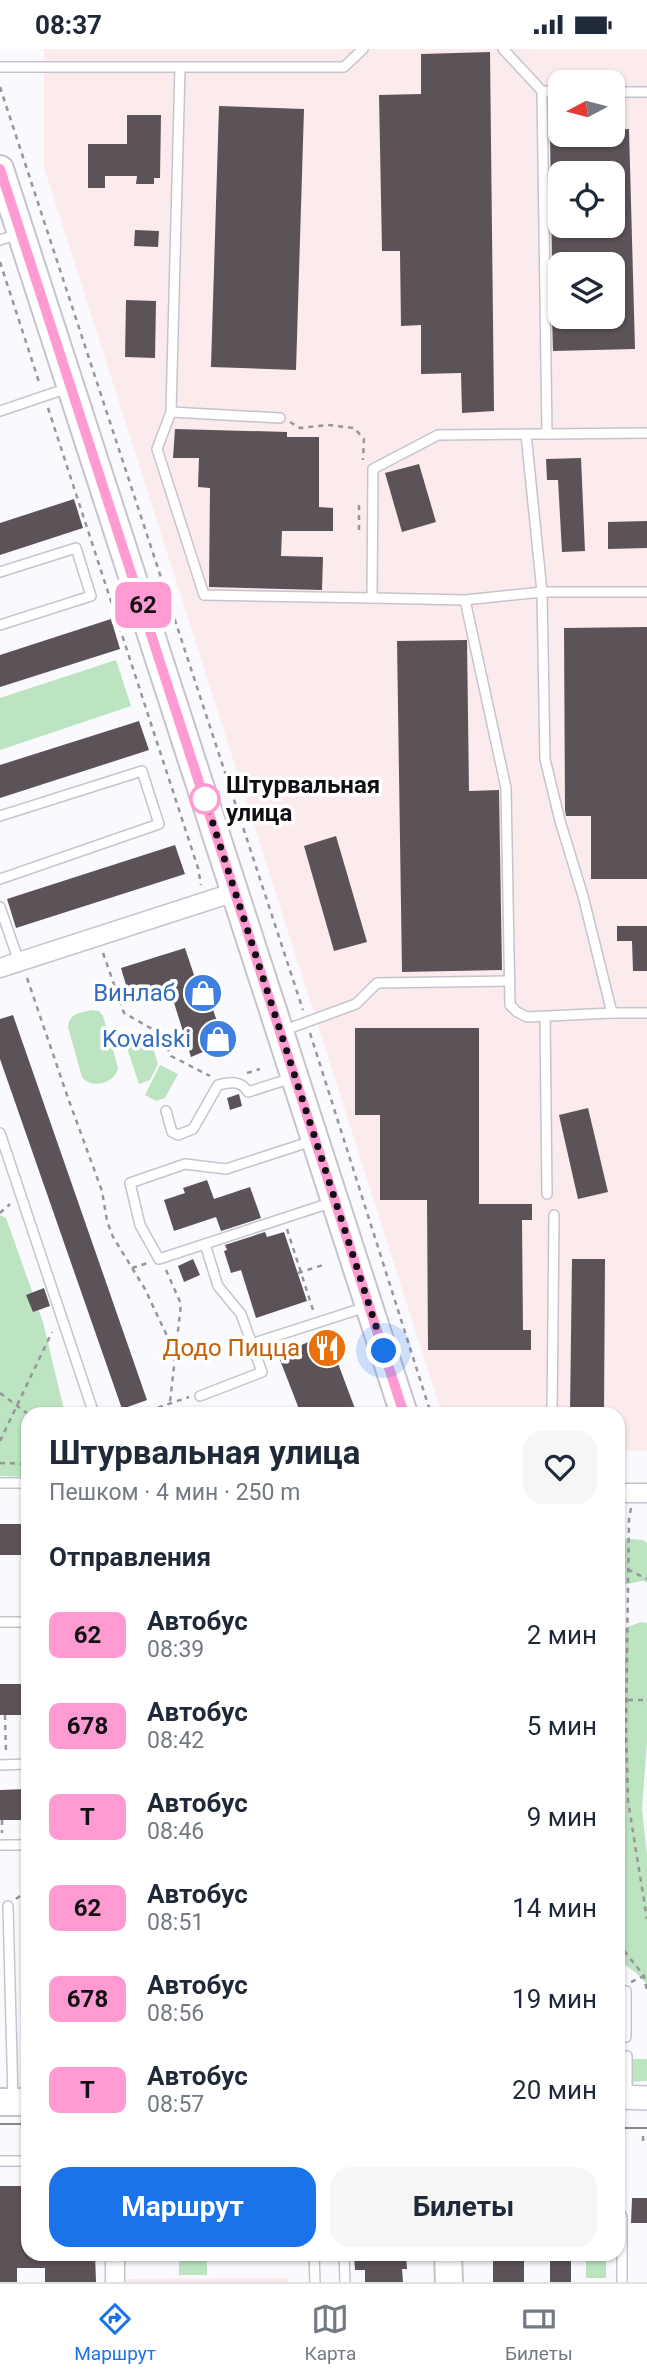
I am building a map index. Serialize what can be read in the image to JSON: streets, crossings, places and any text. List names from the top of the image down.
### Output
{
  "places": {
    "other": ["Штурвальная улица"],
    "shop": ["Винлаб", "Kovalski"],
    "restaurant": ["Додо Пицца"]
  },
  "lines": ["bus line 62"],
  "north": "left",
  "page": {
    "status": "08:37",
    "on_map": "62",
    "heading": [
      ["Штурвальная улица", "Пешком · 4 мин · 250 m"],
      "Отправления"
    ],
    "list": [
      {
        "mark": "62",
        "name": "Автобус",
        "note": "08:39",
        "value": "2 мин"
      },
      {
        "mark": "678",
        "name": "Автобус",
        "note": "08:42",
        "value": "5 мин"
      },
      {
        "mark": "Т",
        "name": "Автобус",
        "note": "08:46",
        "value": "9 мин"
      },
      {
        "mark": "62",
        "name": "Автобус",
        "note": "08:51",
        "value": "14 мин"
      },
      {
        "mark": "678",
        "name": "Автобус",
        "note": "08:56",
        "value": "19 мин"
      },
      {
        "mark": "Т",
        "name": "Автобус",
        "note": "08:57",
        "value": "20 мин"
      }
    ],
    "buttons": ["Маршрут", "Билеты"],
    "tabs": ["Маршрут", "Карта", "Билеты"]
  }
}
